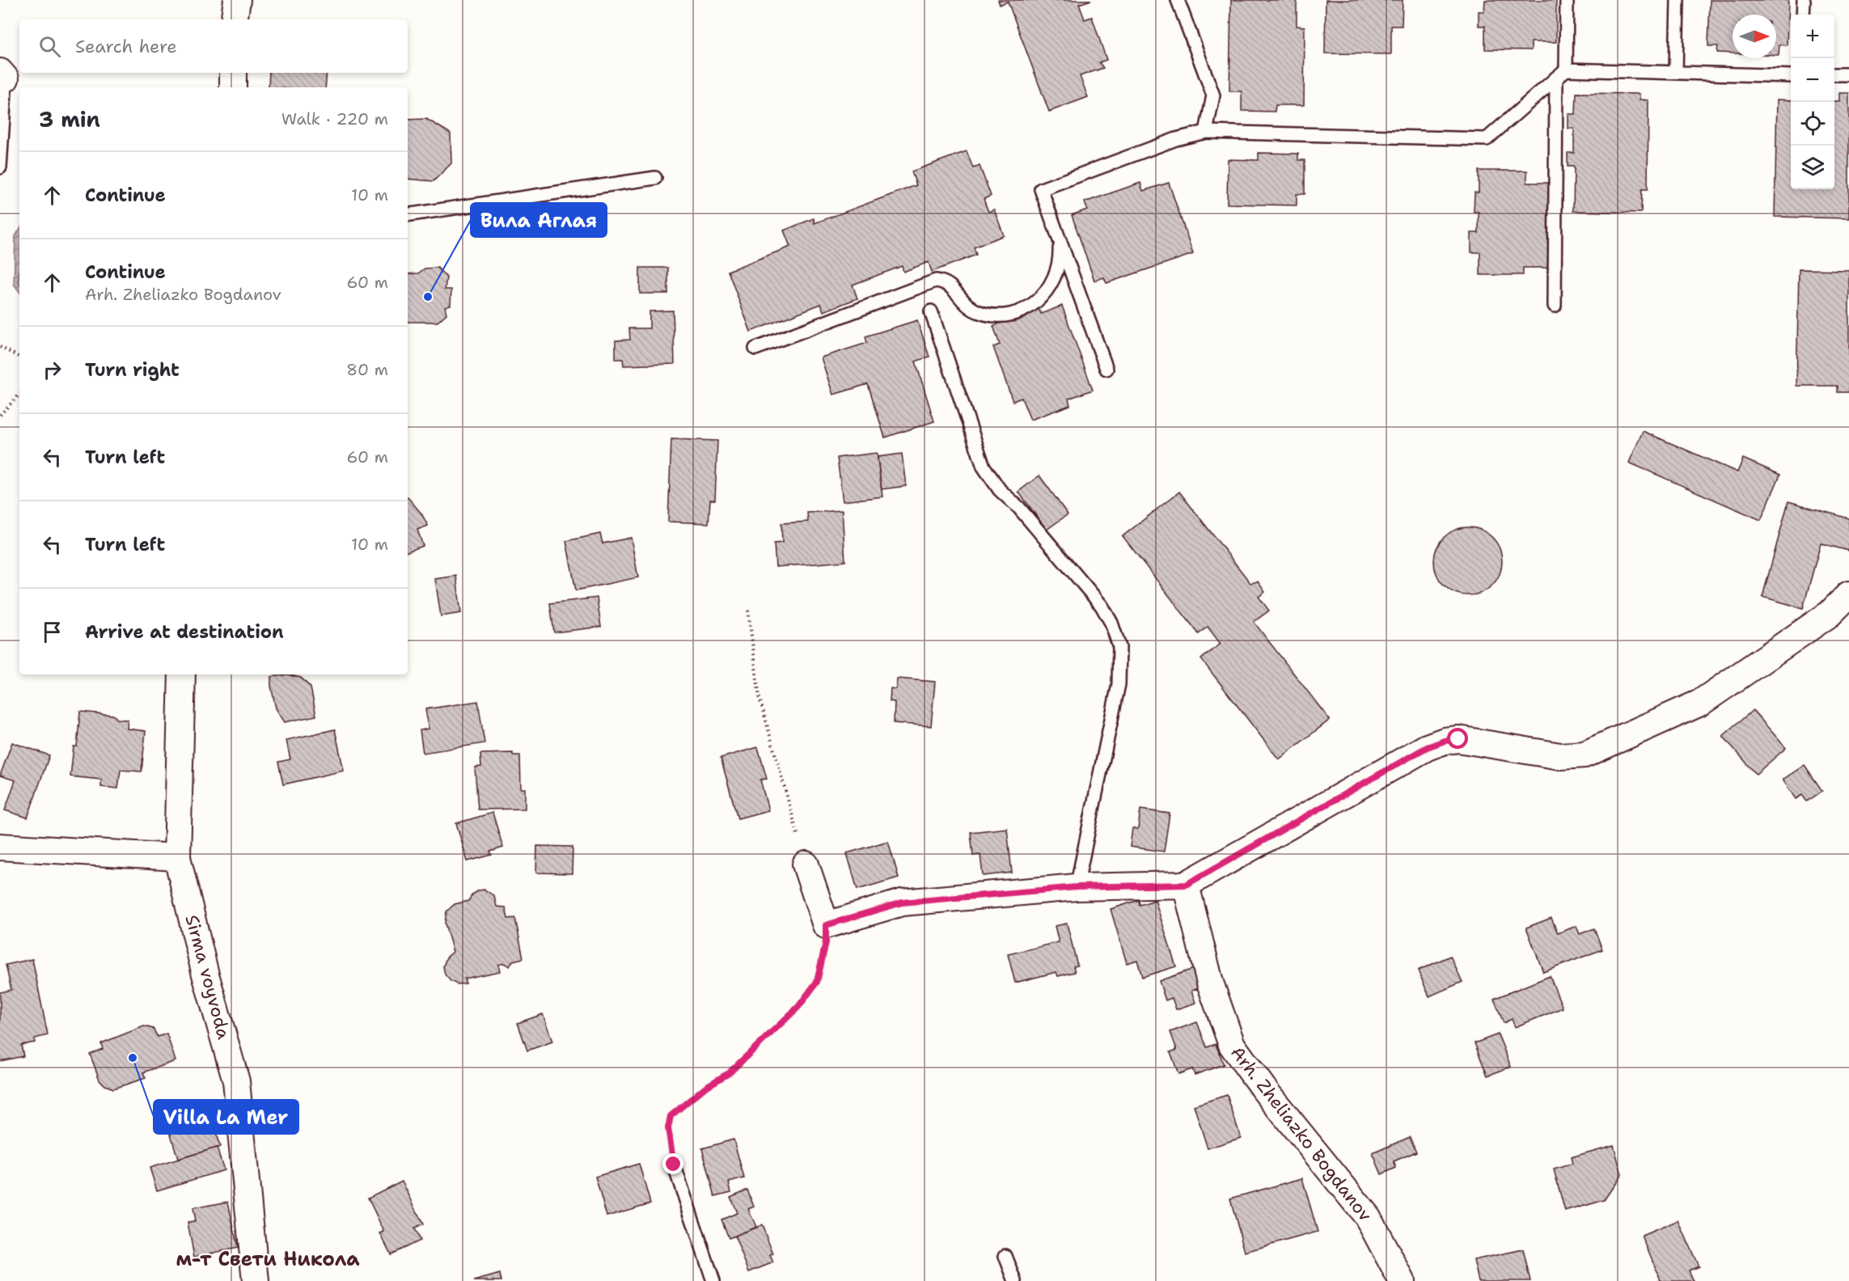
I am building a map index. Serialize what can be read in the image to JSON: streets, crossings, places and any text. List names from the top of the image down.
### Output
{
  "streets": {
    "street": ["Sirma voyvoda", "Arh. Zheliazko Bogdanov"]
  },
  "districts": ["м-т Свети Никола"],
  "places": ["Вила Аглая", "Villa La Mer"],
  "north": "right",
  "page": {
    "map_buttons": ["+", "−"],
    "search": "Search here",
    "heading": ["3 min", "Walk · 220 m"],
    "list": [
      ["Continue", "10 m"],
      ["Continue", "Arh. Zheliazko Bogdanov", "60 m"],
      ["Turn right", "80 m"],
      ["Turn left", "60 m"],
      ["Turn left", "10 m"],
      "Arrive at destination"
    ]
  }
}
